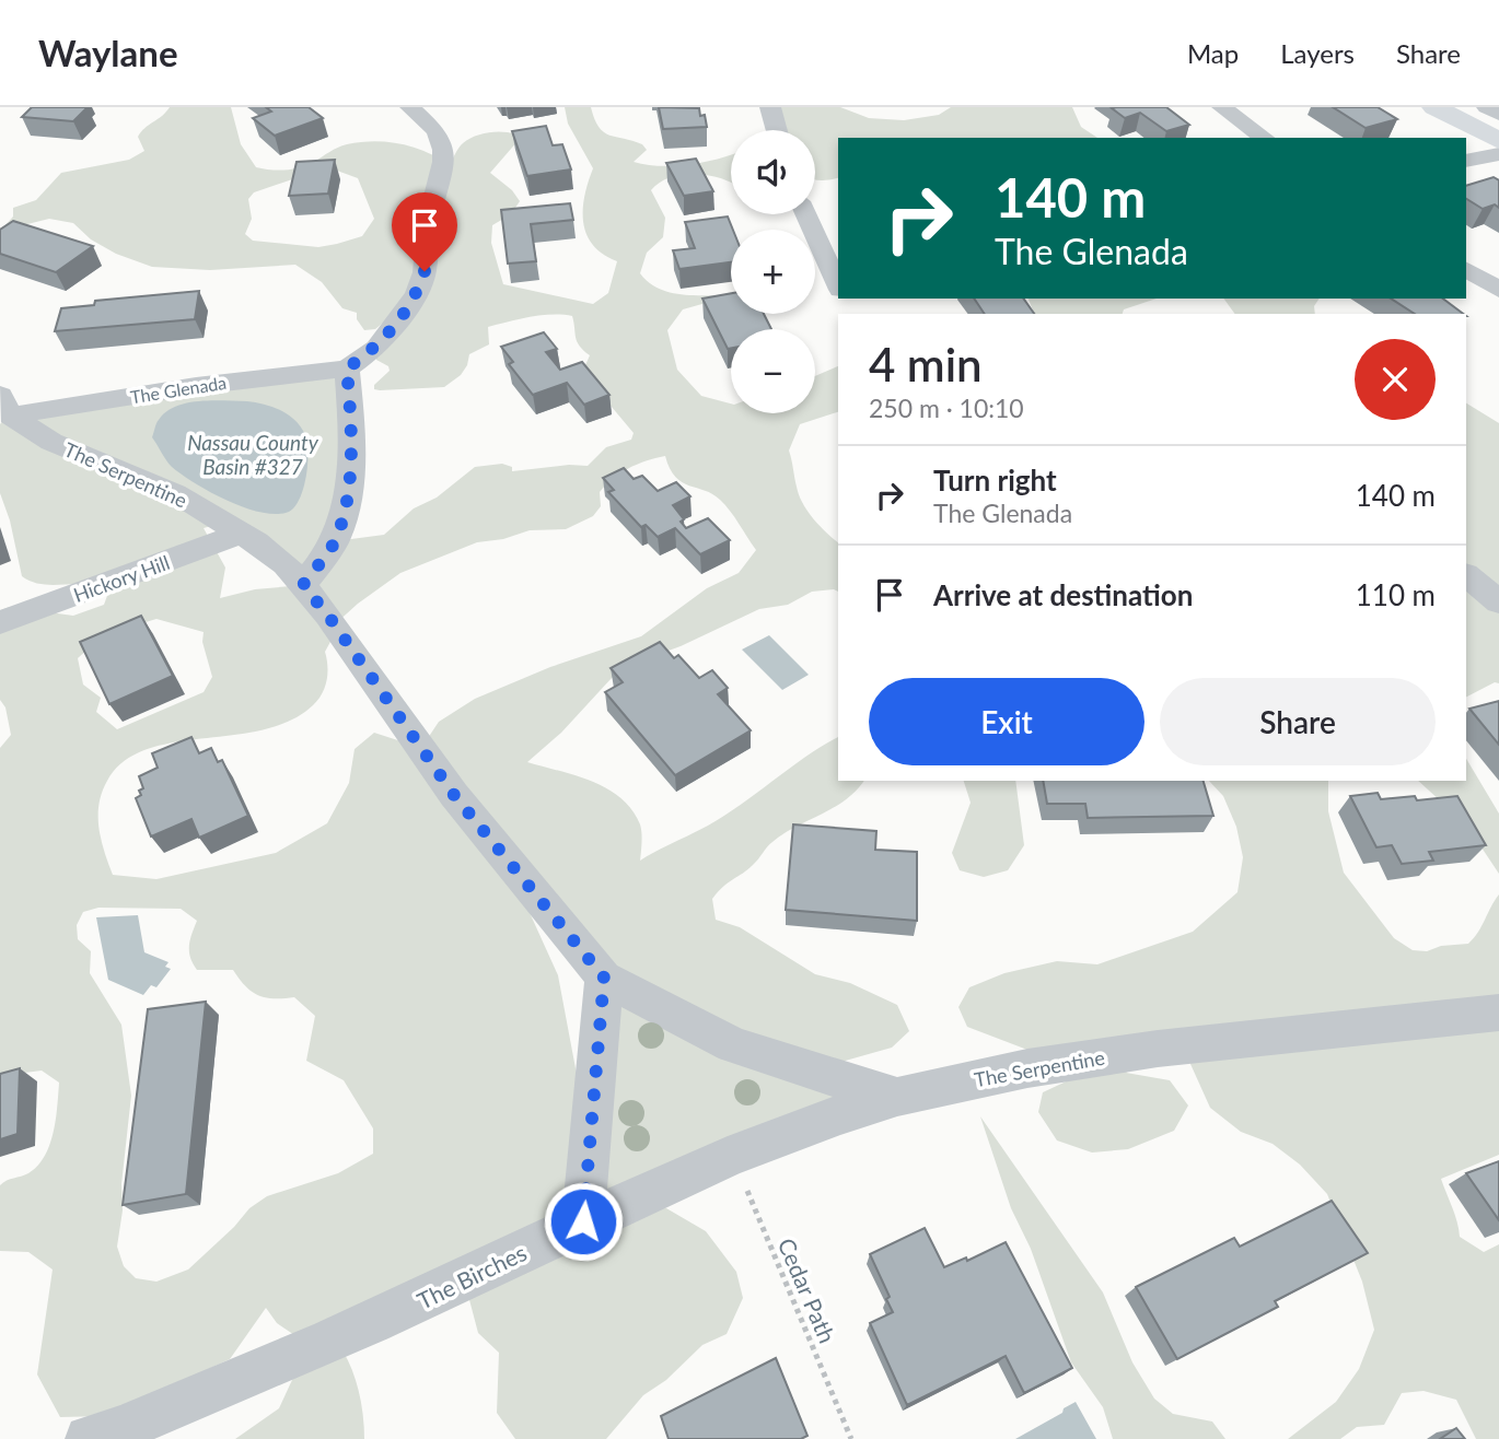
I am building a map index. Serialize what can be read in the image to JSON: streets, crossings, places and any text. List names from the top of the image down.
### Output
{
  "streets": {
    "street": [
      "The Glenada",
      "The Serpentine",
      "Hickory Hill",
      "The Birches"
    ],
    "path": ["Cedar Path"]
  },
  "crossings": [
    ["The Glenada", "The Serpentine"],
    ["The Serpentine", "Hickory Hill"],
    ["The Serpentine", "The Birches"],
    ["The Birches", "Cedar Path"]
  ],
  "water": ["Nassau County Basin #327"],
  "page": {
    "header": "Waylane",
    "nav": ["Map", "Layers", "Share"],
    "map_buttons": ["+", "−"],
    "turn": ["140 m", "The Glenada"],
    "heading": ["4 min", "250 m · 10:10"],
    "list": [
      {
        "name": "Turn right",
        "note": "The Glenada",
        "value": "140 m"
      },
      {
        "name": "Arrive at destination",
        "value": "110 m"
      }
    ],
    "buttons": ["Exit", "Share"]
  }
}
